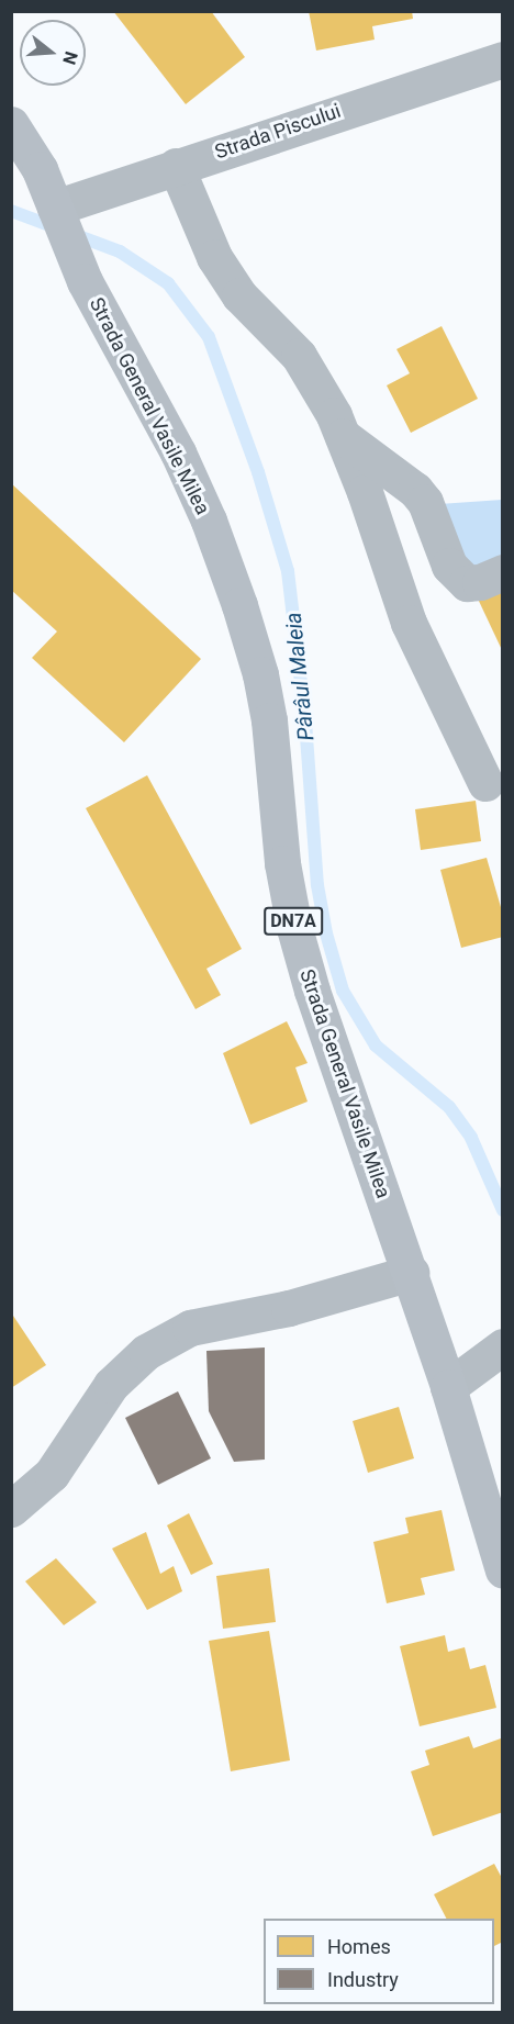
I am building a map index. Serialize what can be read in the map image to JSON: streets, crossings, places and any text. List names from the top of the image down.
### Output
{
  "streets": {
    "main road": ["Strada General Vasile Milea", "DN7A"],
    "street": ["Strada Piscului"]
  },
  "crossings": [
    ["Strada Piscului", "Strada General Vasile Milea"]
  ],
  "water": ["Pârâul Maleia"],
  "legend": ["Homes", "Industry"],
  "north": "right"
}
